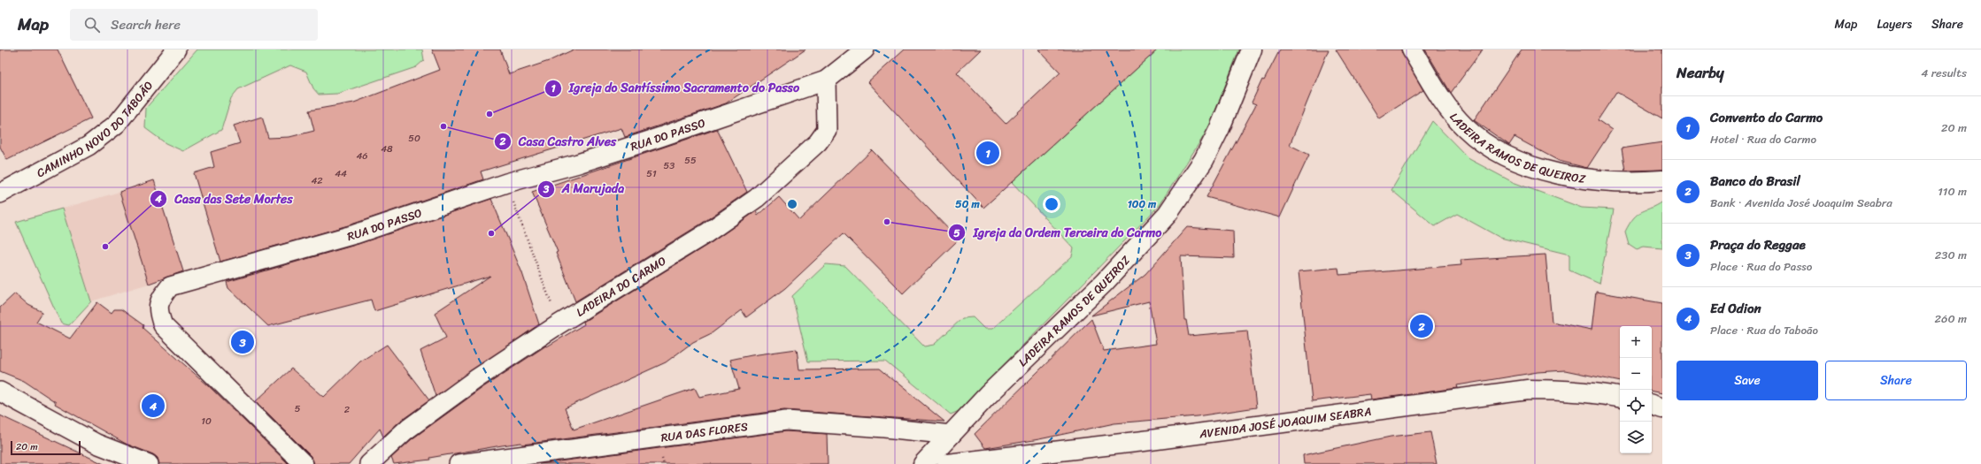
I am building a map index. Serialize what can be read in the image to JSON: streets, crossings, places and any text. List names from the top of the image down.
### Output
{
  "streets": {
    "main road": ["LADEIRA RAMOS DE QUEIROZ", "AVENIDA JOSÉ JOAQUIM SEABRA"],
    "street": [
      "CAMINHO NOVO DO TABOÃO",
      "RUA DO PASSO",
      "LADEIRA DO CARMO",
      "RUA DAS FLORES"
    ]
  },
  "crossings": [
    ["RUA DO PASSO", "LADEIRA DO CARMO"],
    ["LADEIRA RAMOS DE QUEIROZ", "RUA DAS FLORES"]
  ],
  "places": [
    "Igreja do Santíssimo Sacramento do Passo",
    "Casa Castro Alves",
    "Igreja da Ordem Terceira do Carmo",
    "A Marujada",
    "Casa das Sete Mortes"
  ],
  "house_numbers": [
    "50",
    "48",
    "46",
    "55",
    "53",
    "44",
    "51",
    "42",
    "5",
    "2",
    "10"
  ],
  "scale_bar": "20 m",
  "page": {
    "header": "Map",
    "search": "Search here",
    "nav": ["Map", "Layers", "Share"],
    "heading": ["Nearby", "4 results"],
    "list": [
      {
        "mark": "1",
        "name": "Convento do Carmo",
        "note": "Hotel · Rua do Carmo",
        "value": "20 m"
      },
      {
        "mark": "2",
        "name": "Banco do Brasil",
        "note": "Bank · Avenida José Joaquim Seabra",
        "value": "110 m"
      },
      {
        "mark": "3",
        "name": "Praça do Reggae",
        "note": "Place · Rua do Passo",
        "value": "230 m"
      },
      {
        "mark": "4",
        "name": "Ed Odion",
        "note": "Place · Rua do Taboão",
        "value": "260 m"
      }
    ],
    "pins": [
      "1",
      "2",
      "3",
      "4"
    ],
    "map_buttons": ["+", "−"],
    "buttons": ["Save", "Share"],
    "scale": "20 m"
  },
  "rings": ["50 m", "100 m"]
}
